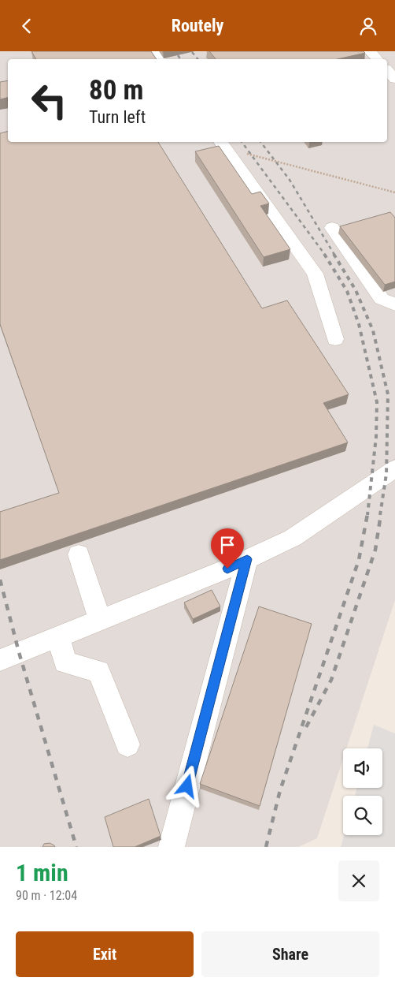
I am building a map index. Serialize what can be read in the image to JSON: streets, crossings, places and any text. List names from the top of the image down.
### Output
{
  "page": {
    "header": "Routely",
    "turn": ["80 m", "Turn left"],
    "heading": ["1 min", "90 m · 12:04"],
    "buttons": ["Exit", "Share"]
  }
}
